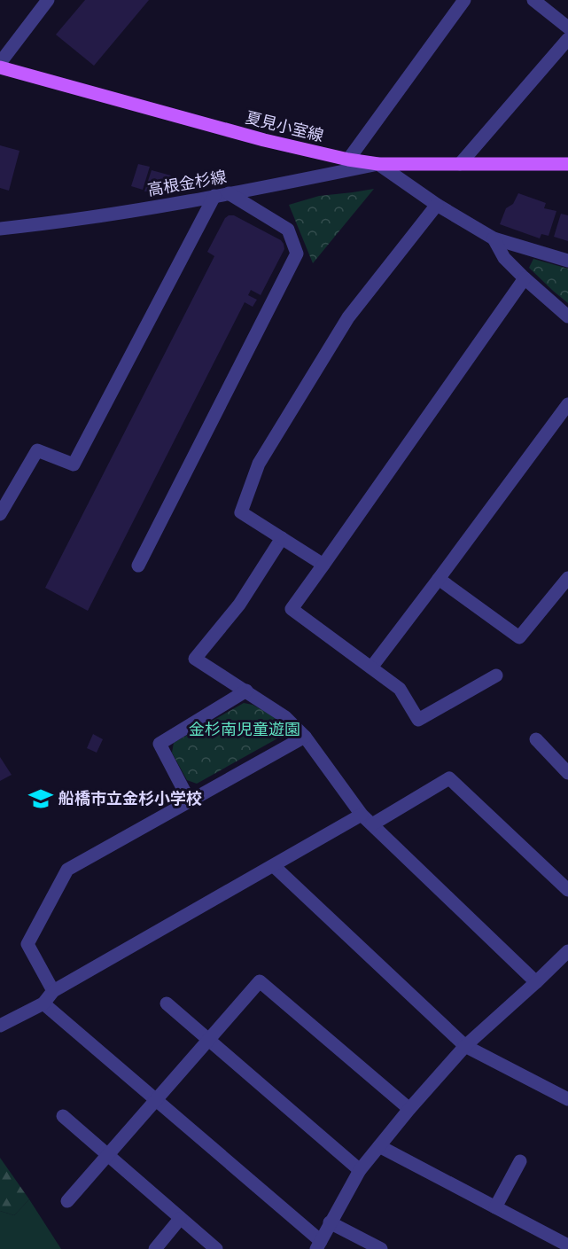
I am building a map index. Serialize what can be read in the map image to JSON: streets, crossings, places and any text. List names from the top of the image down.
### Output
{
  "streets": {
    "main road": ["夏見小室線"],
    "street": ["高根金杉線"]
  },
  "crossings": [
    ["夏見小室線", "高根金杉線"]
  ],
  "parks": ["金杉南児童遊園"],
  "places": {
    "school or university": ["船橋市立金杉小学校"]
  }
}
